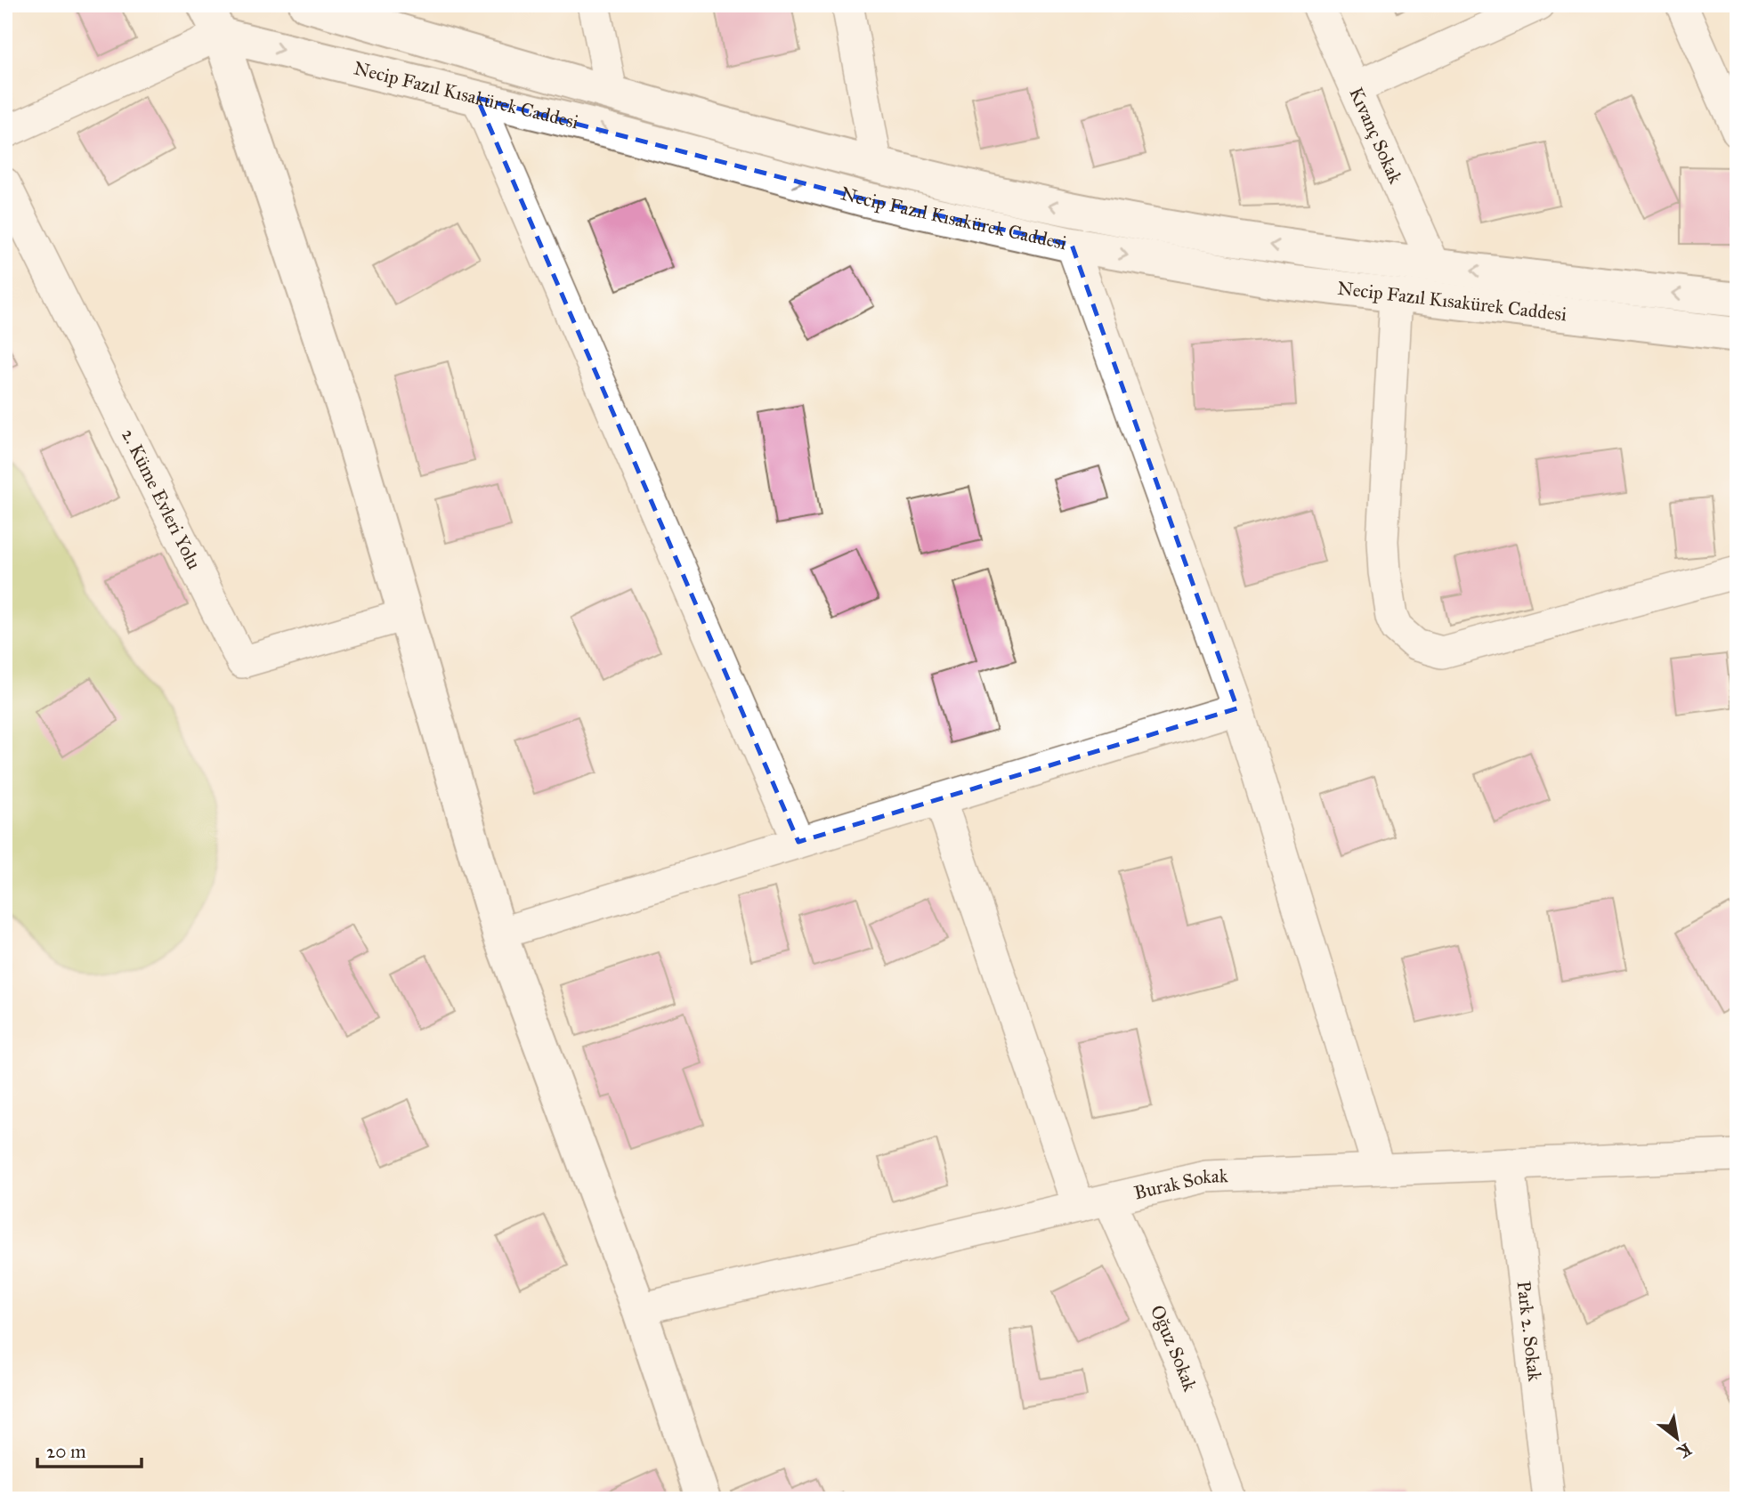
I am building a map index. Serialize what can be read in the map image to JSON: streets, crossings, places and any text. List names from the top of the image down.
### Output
{
  "streets": {
    "street": [
      "Necip Fazıl Kısakürek Caddesi",
      "Kıvanç Sokak",
      "2. Küme Evleri Yolu",
      "Burak Sokak",
      "Park 2. Sokak",
      "Oğuz Sokak"
    ]
  },
  "crossings": [
    ["Necip Fazıl Kısakürek Caddesi", "Kıvanç Sokak"],
    ["Burak Sokak", "Park 2. Sokak"],
    ["Burak Sokak", "Oğuz Sokak"]
  ],
  "scale_bar": "20 m",
  "north": "bottom right"
}
